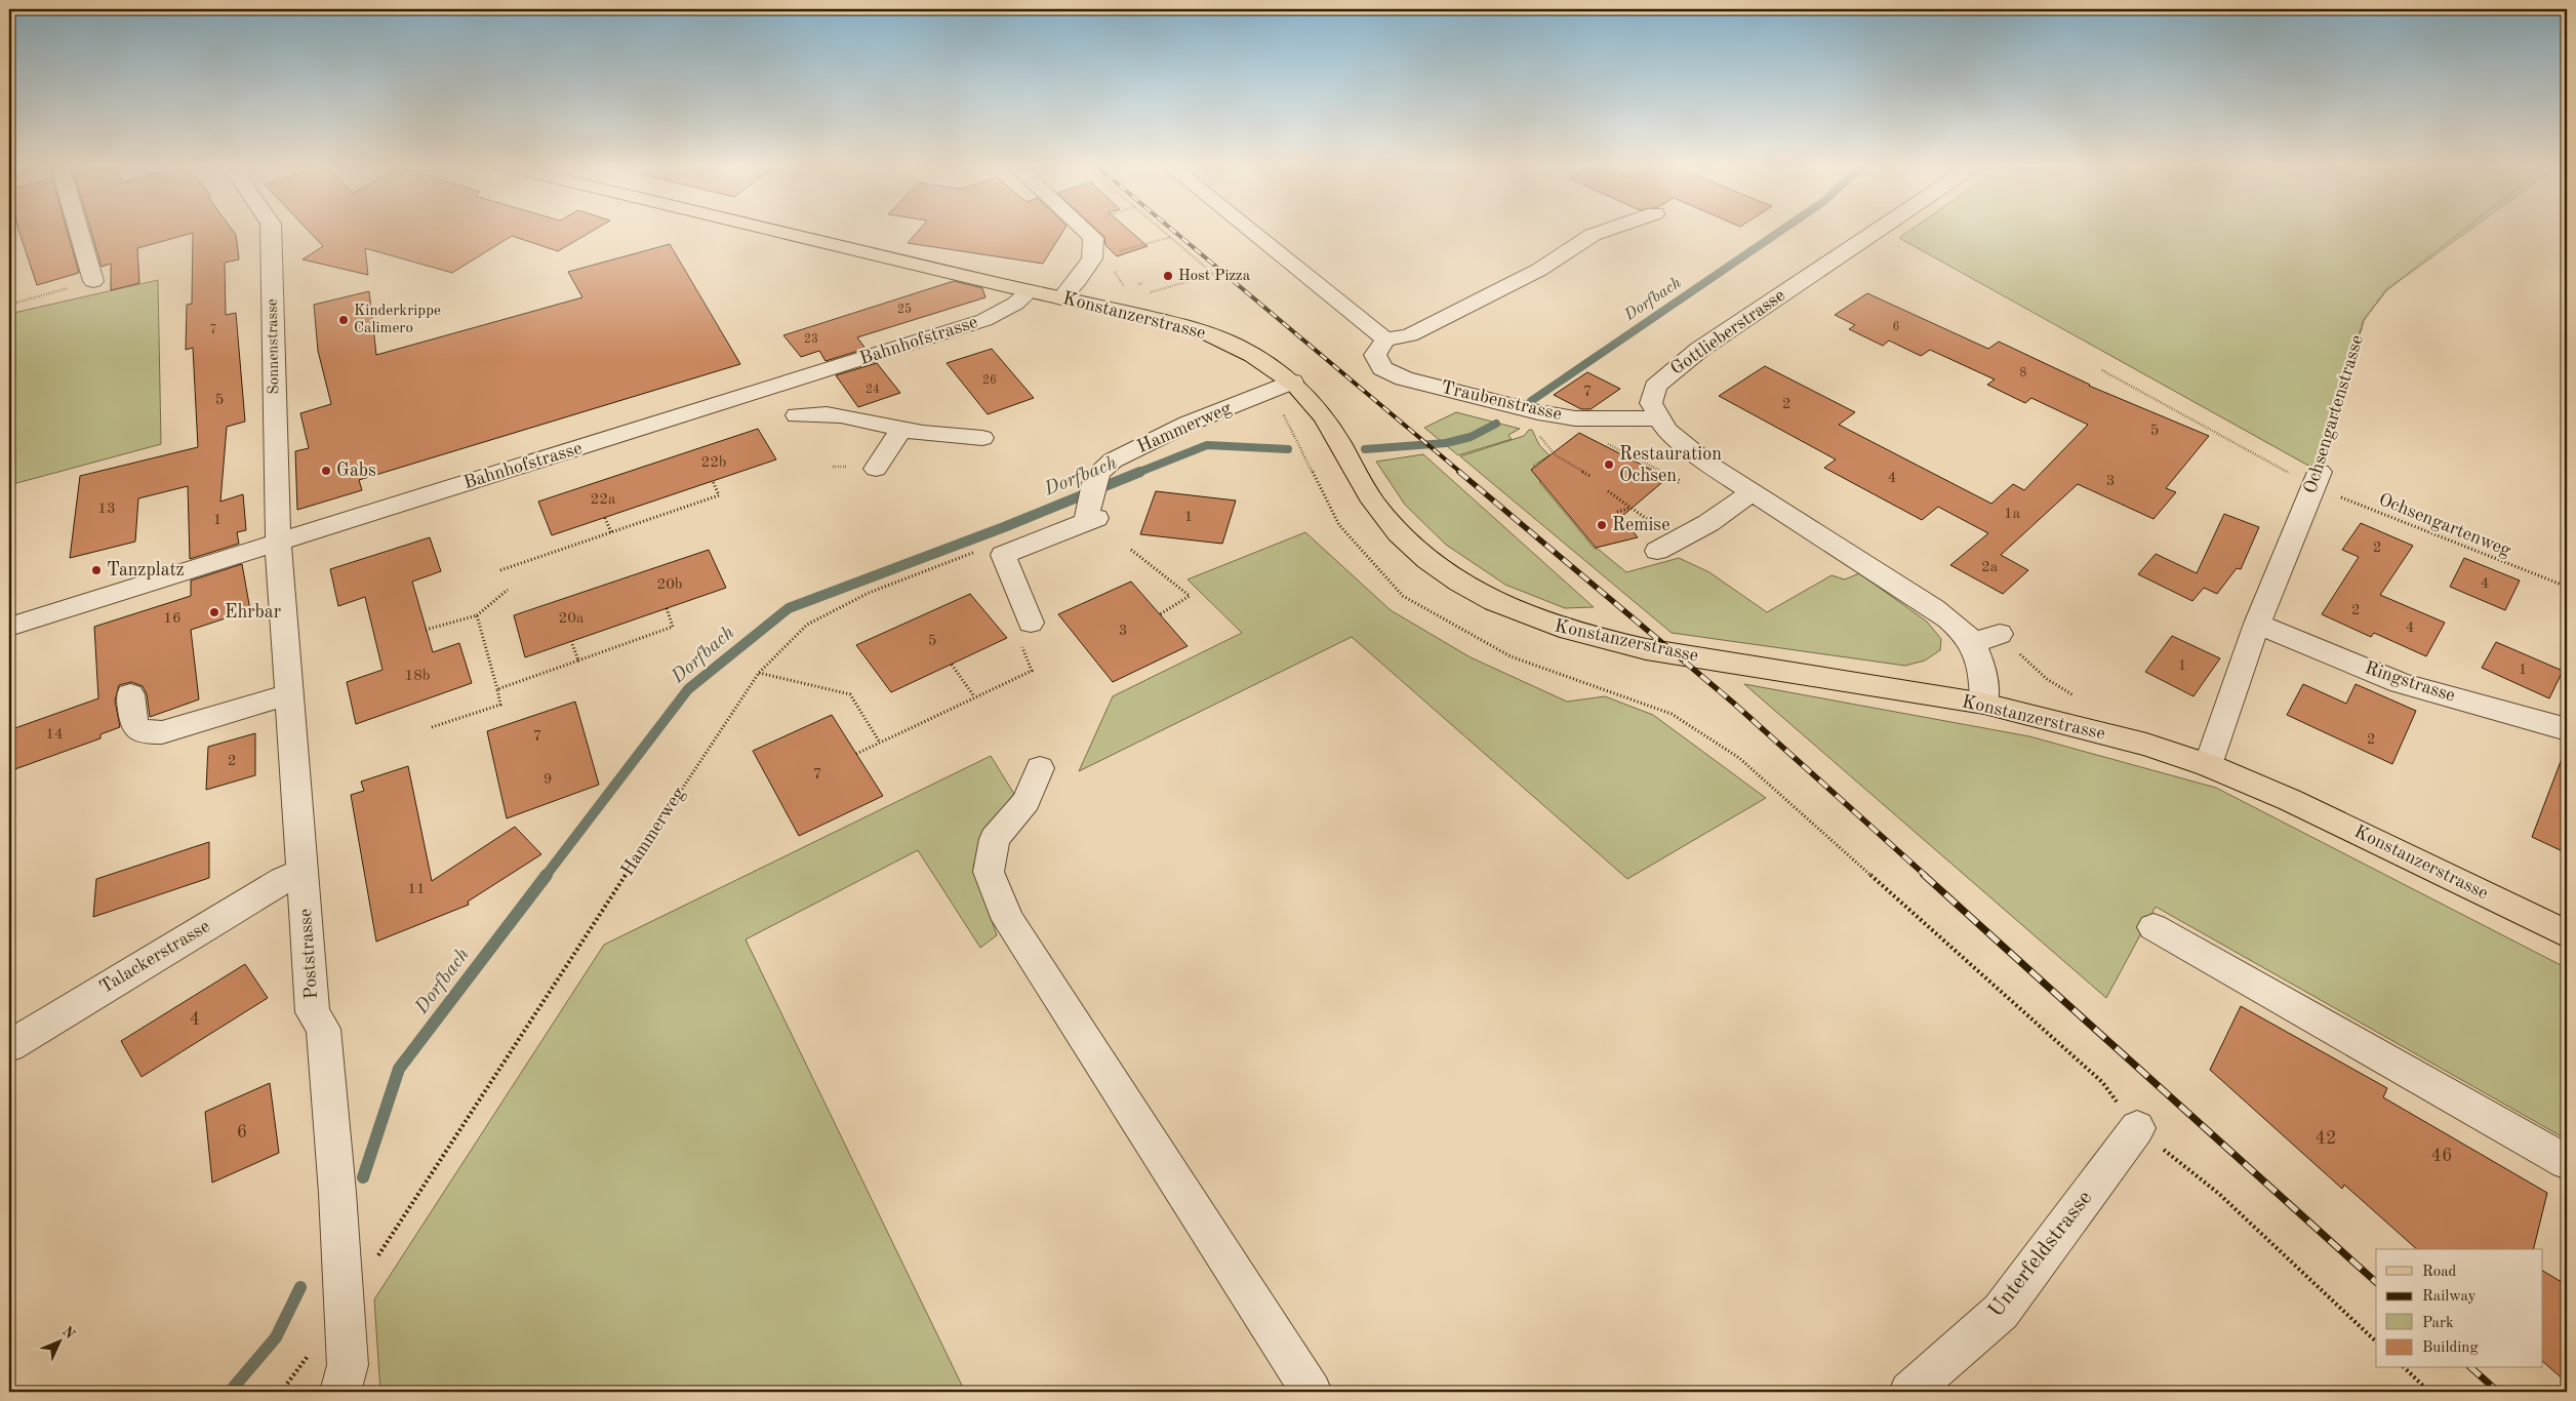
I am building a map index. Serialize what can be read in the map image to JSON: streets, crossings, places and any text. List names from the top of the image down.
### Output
{
  "streets": {
    "main road": ["Konstanzerstrasse"],
    "street": [
      "Gottlieberstrasse",
      "Bahnhofstrasse",
      "Sonnenstrasse",
      "Traubenstrasse",
      "Ochsengartenstrasse",
      "Hammerweg",
      "Ringstrasse",
      "Poststrasse",
      "Talackerstrasse",
      "Unterfeldstrasse"
    ],
    "path": ["Ochsengartenweg"]
  },
  "crossings": [
    ["Konstanzerstrasse", "Gottlieberstrasse"],
    ["Konstanzerstrasse", "Bahnhofstrasse"],
    ["Konstanzerstrasse", "Ochsengartenstrasse"],
    ["Konstanzerstrasse", "Hammerweg"],
    ["Gottlieberstrasse", "Traubenstrasse"],
    ["Bahnhofstrasse", "Sonnenstrasse"],
    ["Bahnhofstrasse", "Poststrasse"],
    ["Sonnenstrasse", "Poststrasse"],
    ["Ochsengartenstrasse", "Ochsengartenweg"],
    ["Ochsengartenstrasse", "Ringstrasse"],
    ["Poststrasse", "Talackerstrasse"]
  ],
  "water": ["Dorfbach"],
  "places": [
    "Host Pizza",
    "Kinderkrippe Calimero",
    "Restauration Ochsen",
    "Gabs",
    "Remise",
    "Tanzplatz",
    "Ehrbar"
  ],
  "house_numbers": [
    "25",
    "6",
    "7",
    "23",
    "8",
    "26",
    "24",
    "7",
    "5",
    "2",
    "5",
    "22b",
    "4",
    "3",
    "22a",
    "13",
    "1a",
    "1",
    "1",
    "2",
    "2a",
    "4",
    "20b",
    "2",
    "16",
    "20a",
    "4",
    "3",
    "5",
    "1",
    "1",
    "18b",
    "14",
    "7",
    "2",
    "2",
    "7",
    "9",
    "11",
    "4",
    "6",
    "42",
    "46"
  ],
  "legend": [
    "Road",
    "Railway",
    "Park",
    "Building"
  ],
  "north": "top right"
}
